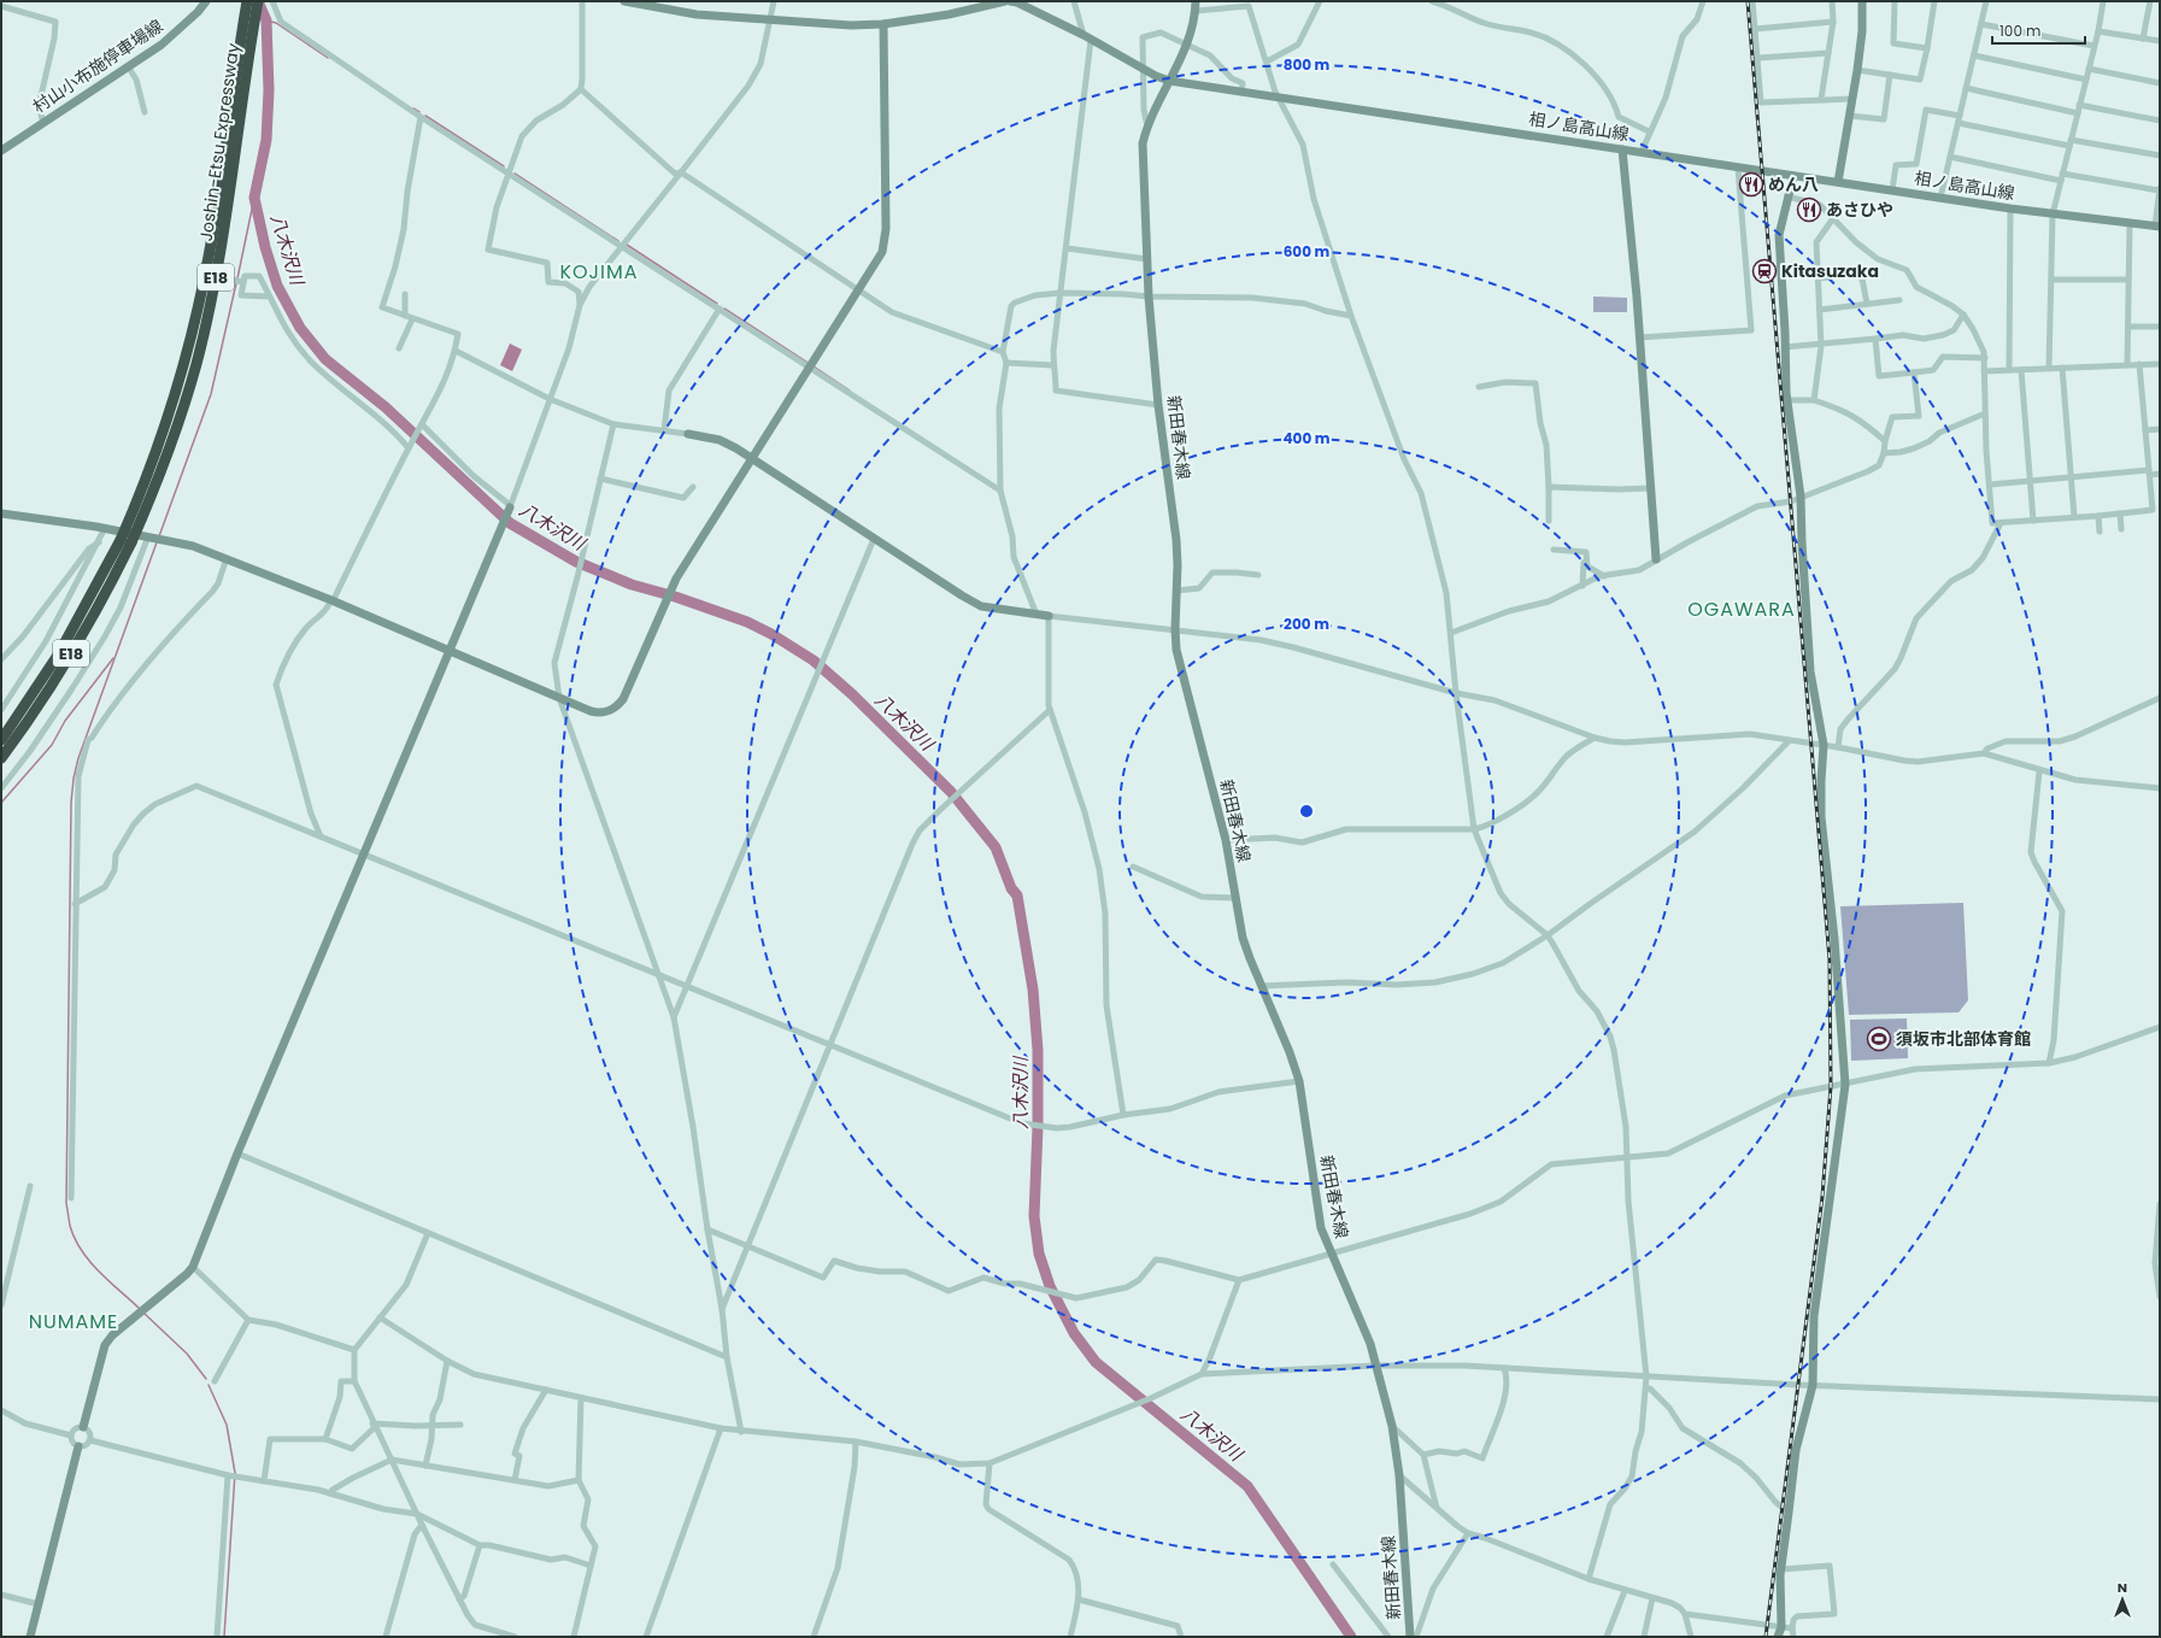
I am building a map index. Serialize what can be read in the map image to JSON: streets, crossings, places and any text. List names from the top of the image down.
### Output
{
  "streets": {
    "highway": ["Joshin-Etsu Expressway", "E18"],
    "street": ["村山小布施停車場線", "相ノ島高山線", "新田春木線"]
  },
  "crossings": [
    ["相ノ島高山線", "新田春木線"]
  ],
  "districts": ["KOJIMA", "OGAWARA", "NUMAME"],
  "water": ["八木沢川"],
  "places": {
    "restaurant": ["めん八", "あさひや"],
    "station": ["Kitasuzaka"],
    "sports": ["須坂市北部体育館"]
  },
  "scale_bar": "100 m",
  "north": "top",
  "rings": [
    "800 m",
    "600 m",
    "400 m",
    "200 m"
  ]
}
